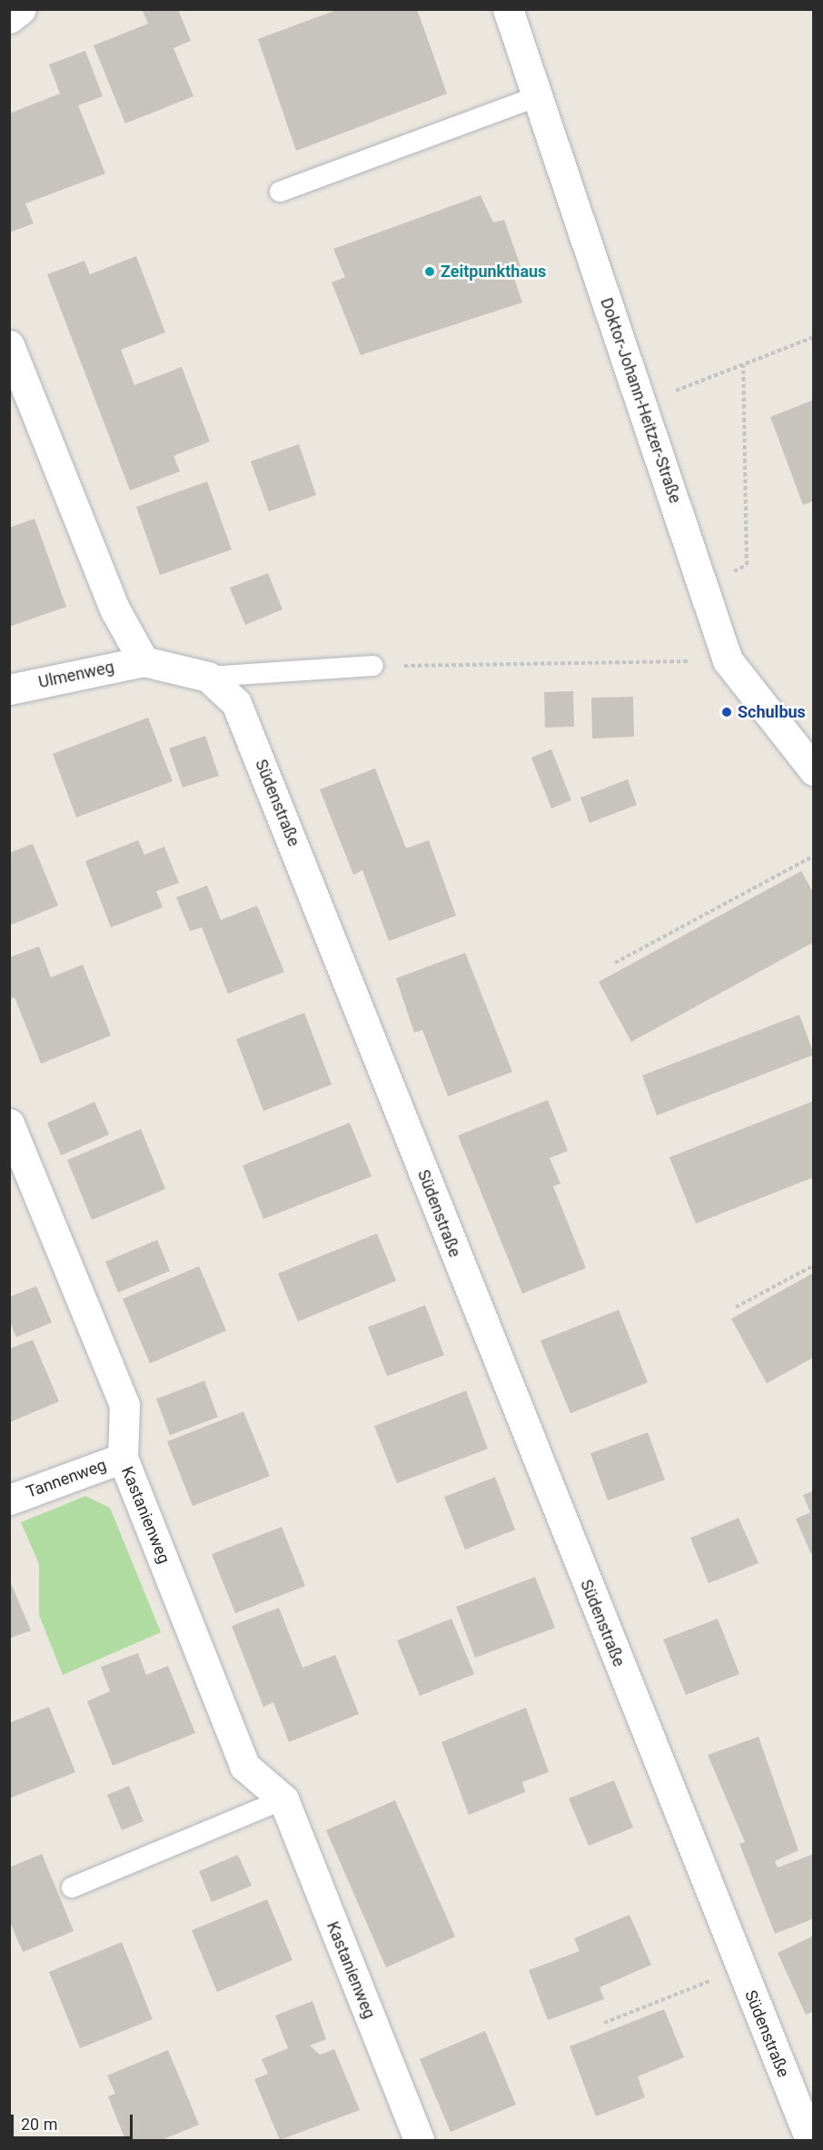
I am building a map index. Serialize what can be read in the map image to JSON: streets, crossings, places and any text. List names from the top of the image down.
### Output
{
  "streets": {
    "street": [
      "Doktor-Johann-Heitzer-Straße",
      "Ulmenweg",
      "Südenstraße",
      "Tannenweg",
      "Kastanienweg"
    ]
  },
  "crossings": [
    ["Tannenweg", "Kastanienweg"]
  ],
  "places": ["Zeitpunkthaus", "Schulbus"],
  "scale_bar": "20 m"
}
